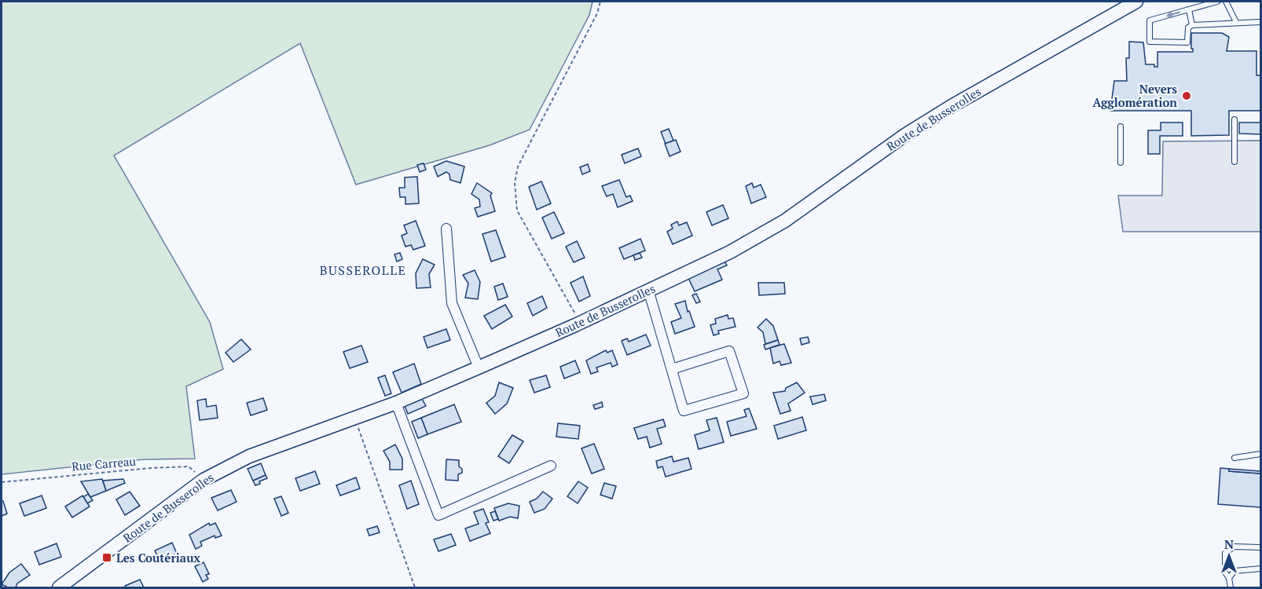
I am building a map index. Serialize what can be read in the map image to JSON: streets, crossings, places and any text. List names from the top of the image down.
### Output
{
  "streets": {
    "main road": ["Route de Busserolles"],
    "path": ["Rue Carreau"]
  },
  "crossings": [
    ["Route de Busserolles", "Rue Carreau"]
  ],
  "districts": ["BUSSEROLLE"],
  "places": {
    "other": ["Nevers Agglomération"],
    "transit": ["Les Coutériaux"]
  },
  "north": "top"
}
